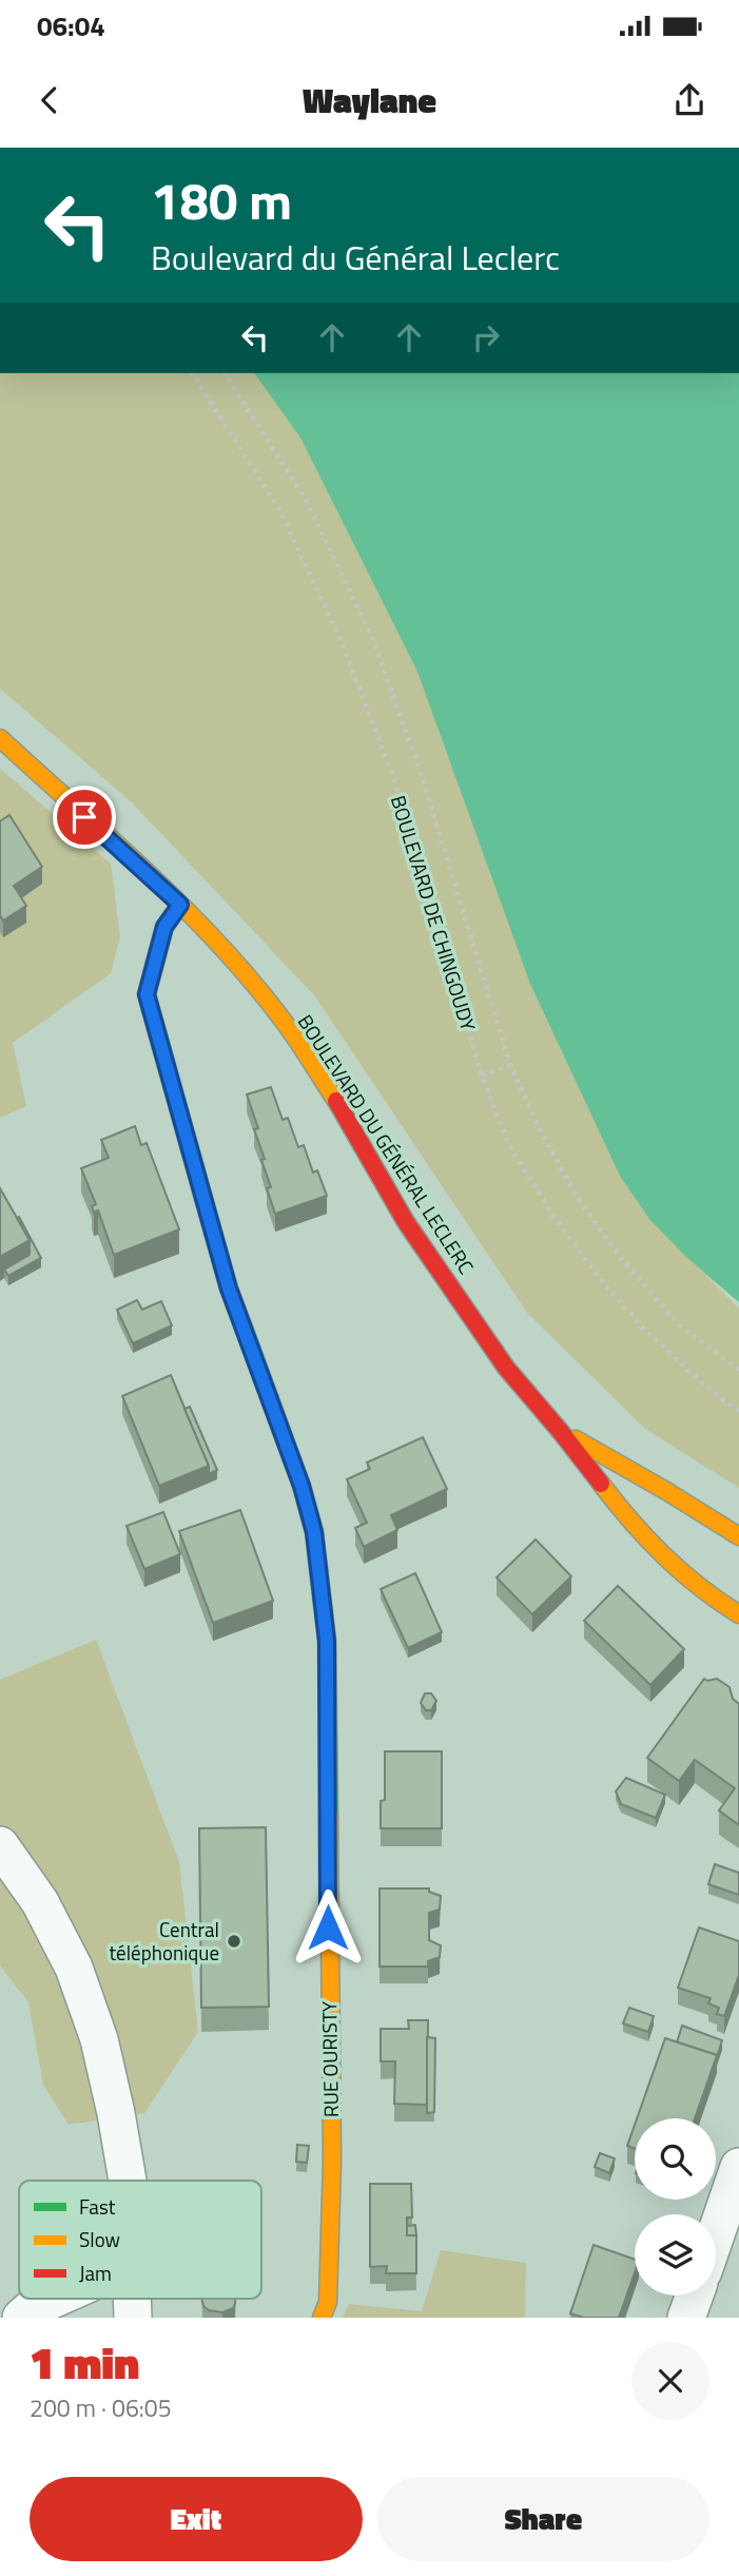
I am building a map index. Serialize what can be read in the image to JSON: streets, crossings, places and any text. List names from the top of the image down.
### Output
{
  "streets": {
    "street": ["BOULEVARD DU GÉNÉRAL LECLERC", "RUE OURISTY"],
    "path": ["BOULEVARD DE CHINGOUDY"]
  },
  "crossings": [
    ["BOULEVARD DU GÉNÉRAL LECLERC", "RUE OURISTY"]
  ],
  "places": ["Central téléphonique"],
  "legend": ["Fast", "Slow", "Jam"],
  "page": {
    "status": "06:04",
    "header": "Waylane",
    "turn": ["180 m", "Boulevard du Général Leclerc"],
    "heading": ["1 min", "200 m · 06:05"],
    "buttons": ["Exit", "Share"]
  }
}
